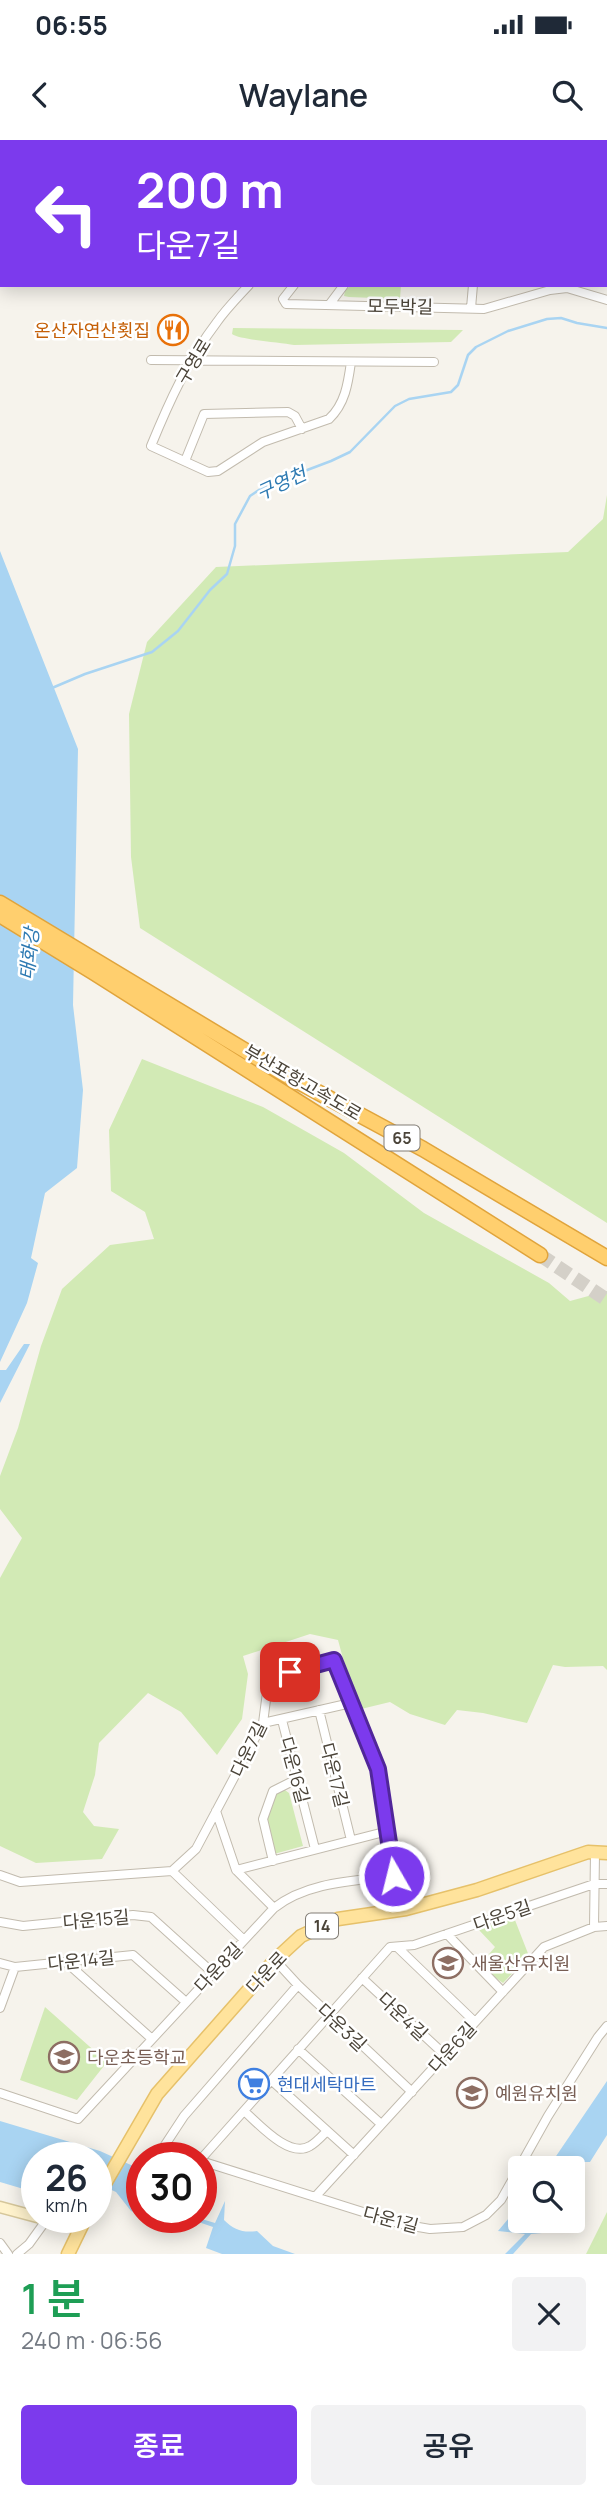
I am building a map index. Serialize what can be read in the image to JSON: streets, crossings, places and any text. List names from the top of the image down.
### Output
{
  "streets": {
    "highway": ["부산포항고속도로", "65"],
    "main road": ["14", "다운로"],
    "street": [
      "모두박길",
      "구영로",
      "다운7길",
      "다운16길",
      "다운17길",
      "다운5길",
      "다운15길",
      "다운14길",
      "다운8길",
      "다운4길",
      "다운3길",
      "다운6길",
      "다운1길"
    ]
  },
  "crossings": [
    ["다운7길", "다운16길"],
    ["다운7길", "다운8길"],
    ["다운7길", "다운로"],
    ["다운16길", "다운17길"],
    ["다운5길", "다운4길"],
    ["다운5길", "다운3길"],
    ["다운15길", "다운8길"],
    ["다운14길", "다운8길"],
    ["다운로", "다운3길"],
    ["다운4길", "다운6길"],
    ["다운3길", "다운6길"],
    ["다운6길", "다운1길"]
  ],
  "water": ["구영천", "태화강"],
  "places": {
    "restaurant": ["온산자연산횟집"],
    "school or university": ["새울산유치원", "다운초등학교", "예원유치원"],
    "supermarket": ["현대세탁마트"]
  },
  "page": {
    "status": "06:55",
    "header": "Waylane",
    "turn": ["200 m", "다운7길"],
    "speed": "26 km/h",
    "limit": "30",
    "heading": ["1 분", "240 m · 06:56"],
    "buttons": ["종료", "공유"]
  }
}
